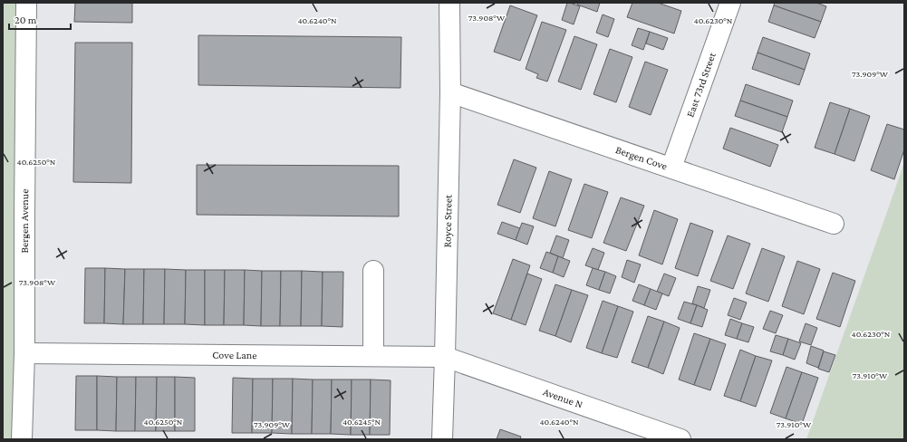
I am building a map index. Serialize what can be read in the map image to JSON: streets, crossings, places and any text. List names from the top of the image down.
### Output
{
  "streets": {
    "street": [
      "East 73rd Street",
      "Bergen Cove",
      "Bergen Avenue",
      "Royce Street",
      "Cove Lane",
      "Avenue N"
    ]
  },
  "crossings": [
    ["East 73rd Street", "Bergen Cove"],
    ["Bergen Cove", "Royce Street"],
    ["Bergen Avenue", "Cove Lane"],
    ["Royce Street", "Cove Lane"],
    ["Royce Street", "Avenue N"],
    ["Cove Lane", "Avenue N"]
  ],
  "scale_bar": "20 m",
  "coordinates": [
    "73.908°W",
    "40.6240°N",
    "40.6230°N",
    "73.909°W",
    "40.6250°N",
    "73.910°W",
    "40.6245°N"
  ]
}
